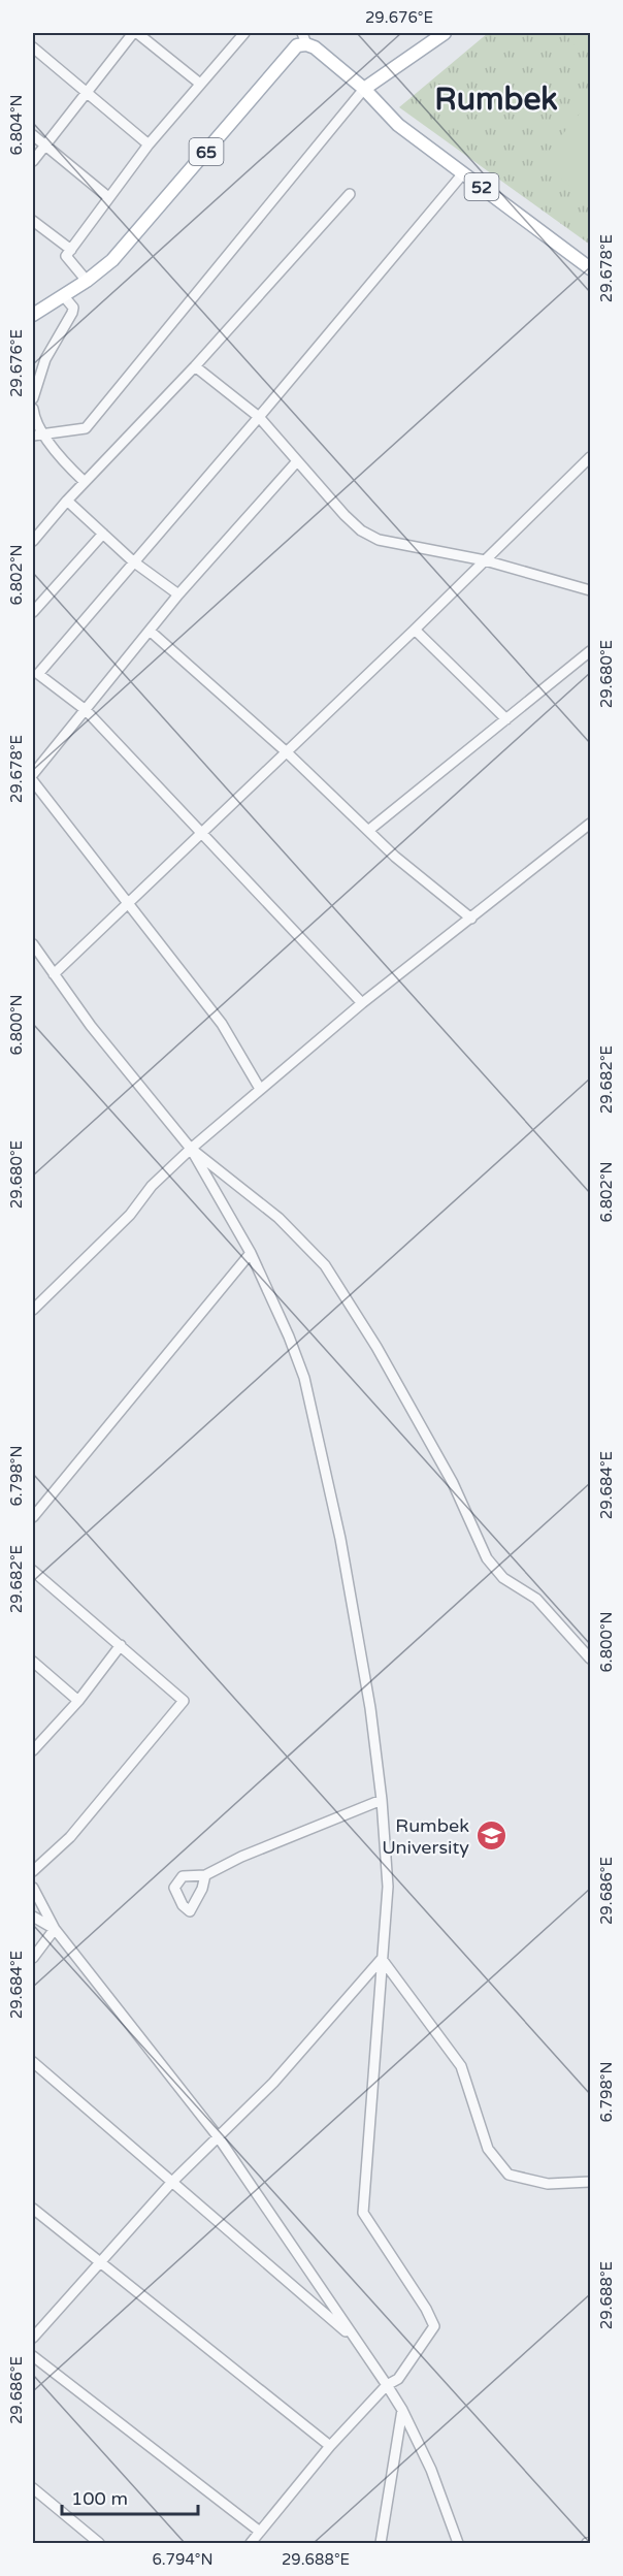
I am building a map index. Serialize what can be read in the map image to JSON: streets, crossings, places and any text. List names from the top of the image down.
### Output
{
  "streets": {
    "main road": ["65", "52"]
  },
  "crossings": [
    ["65", "52"]
  ],
  "districts": ["Rumbek"],
  "places": {
    "school or university": ["Rumbek University"]
  },
  "scale_bar": "100 m",
  "coordinates": [
    "29.676°E",
    "6.804°N",
    "29.678°E",
    "6.802°N",
    "29.680°E",
    "6.800°N",
    "29.682°E",
    "6.798°N",
    "29.684°E",
    "29.686°E",
    "29.688°E",
    "6.794°N"
  ]
}
